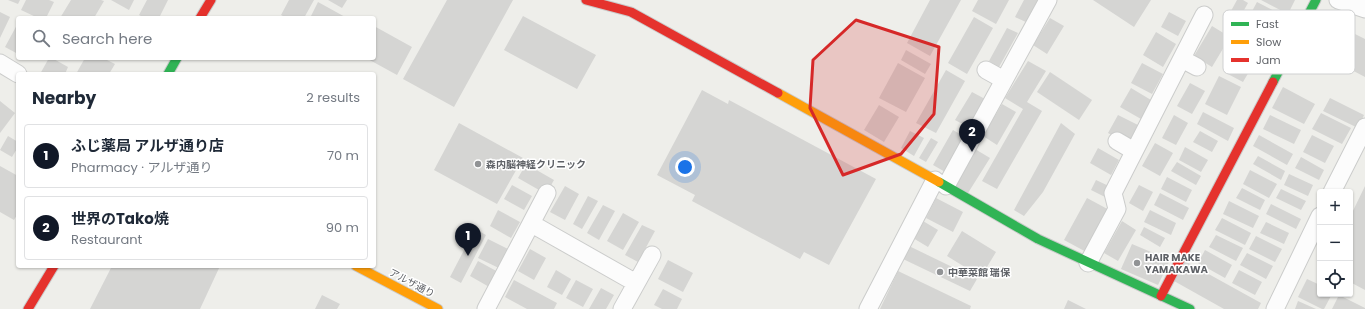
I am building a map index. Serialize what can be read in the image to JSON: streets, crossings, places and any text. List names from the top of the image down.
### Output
{
  "streets": {
    "street": ["アルザ通り"]
  },
  "places": ["森内脳神経クリニック", "HAIR MAKE YAMAKAWA", "中華菜館 瑞保"],
  "legend": ["Fast", "Slow", "Jam"],
  "page": {
    "search": "Search here",
    "heading": ["Nearby", "2 results"],
    "pins": ["2", "1"],
    "list": [
      {
        "mark": "1",
        "name": "ふじ薬局 アルザ通り店",
        "note": "Pharmacy · アルザ通り",
        "value": "70 m"
      },
      {
        "mark": "2",
        "name": "世界のTako焼",
        "note": "Restaurant",
        "value": "90 m"
      }
    ],
    "map_buttons": ["+", "−"]
  }
}
